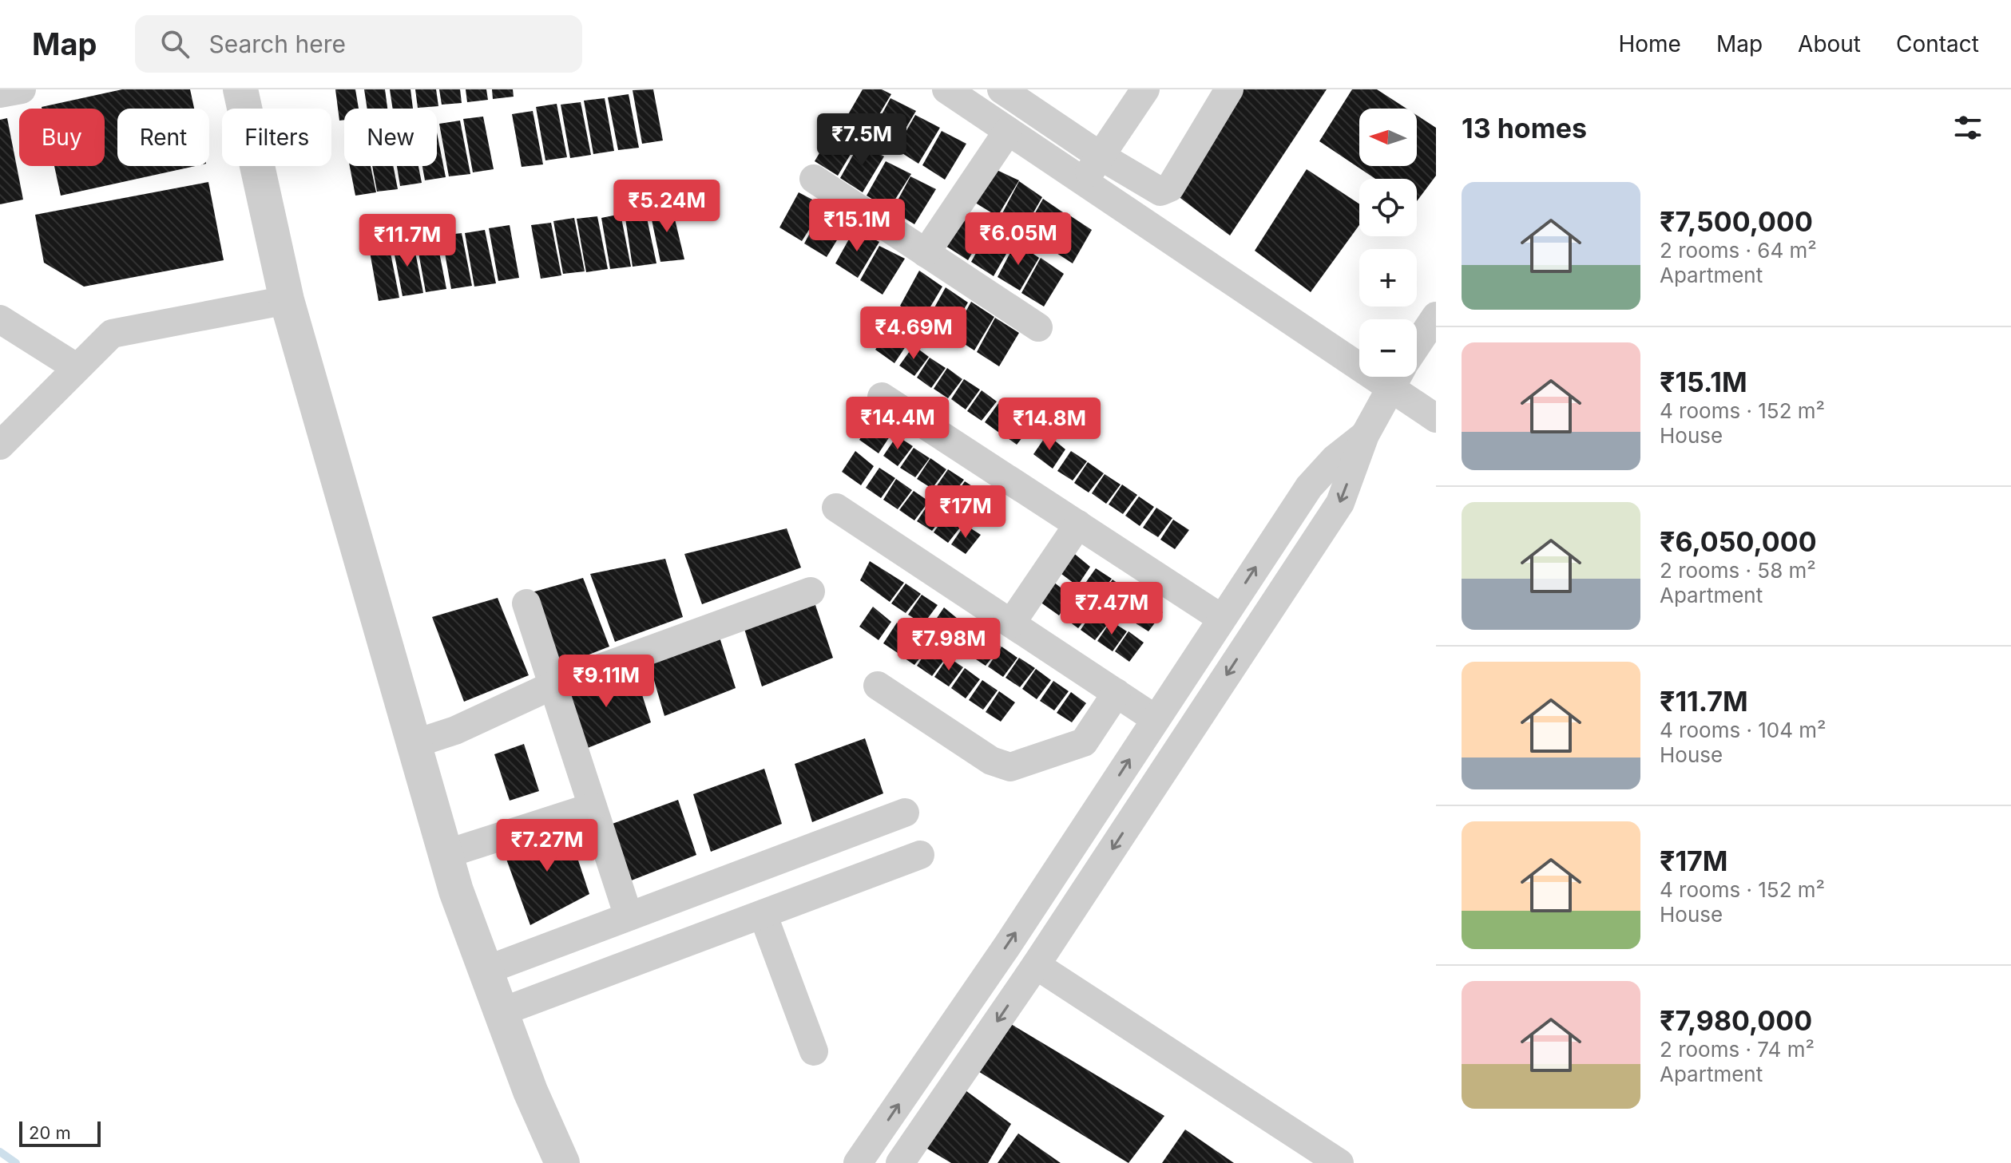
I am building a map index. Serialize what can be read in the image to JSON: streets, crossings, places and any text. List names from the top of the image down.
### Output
{
  "scale_bar": "20 m",
  "north": "left",
  "page": {
    "header": "Map",
    "search": "Search here",
    "nav": [
      "Home",
      "Map",
      "About",
      "Contact"
    ],
    "heading": "13 homes",
    "map_buttons": ["+", "−"],
    "chip": [
      "Buy",
      "Rent",
      "Filters",
      "New"
    ],
    "price": [
      "₹7.5M",
      "₹5.24M",
      "₹15.1M",
      "₹6.05M",
      "₹11.7M",
      "₹4.69M",
      "₹14.4M",
      "₹14.8M",
      "₹17M",
      "₹7.47M",
      "₹7.98M",
      "₹9.11M",
      "₹7.27M"
    ],
    "list": [
      {
        "name": "₹7,500,000",
        "note": "2 rooms · 64 m² · Apartment"
      },
      {
        "name": "₹15.1M",
        "note": "4 rooms · 152 m² · House"
      },
      {
        "name": "₹6,050,000",
        "note": "2 rooms · 58 m² · Apartment"
      },
      {
        "name": "₹11.7M",
        "note": "4 rooms · 104 m² · House"
      },
      {
        "name": "₹17M",
        "note": "4 rooms · 152 m² · House"
      },
      {
        "name": "₹7,980,000",
        "note": "2 rooms · 74 m² · Apartment"
      }
    ],
    "scale": "20 m"
  }
}
